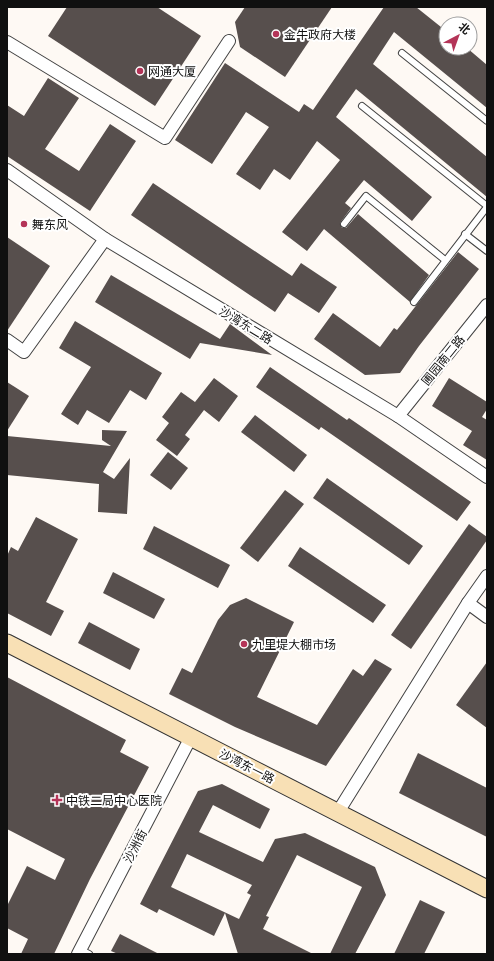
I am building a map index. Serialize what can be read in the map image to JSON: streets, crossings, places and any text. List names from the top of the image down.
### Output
{
  "streets": {
    "street": [
      "沙湾东二路",
      "圃园南二路",
      "沙湾东一路",
      "沙洲街"
    ]
  },
  "crossings": [
    ["沙湾东二路", "圃园南二路"],
    ["沙湾东一路", "沙洲街"]
  ],
  "places": {
    "other": [
      "金牛政府大楼",
      "网通大厦",
      "舞东风",
      "九里堤大棚市场"
    ],
    "health": ["中铁二局中心医院"]
  },
  "north": "top right"
}
